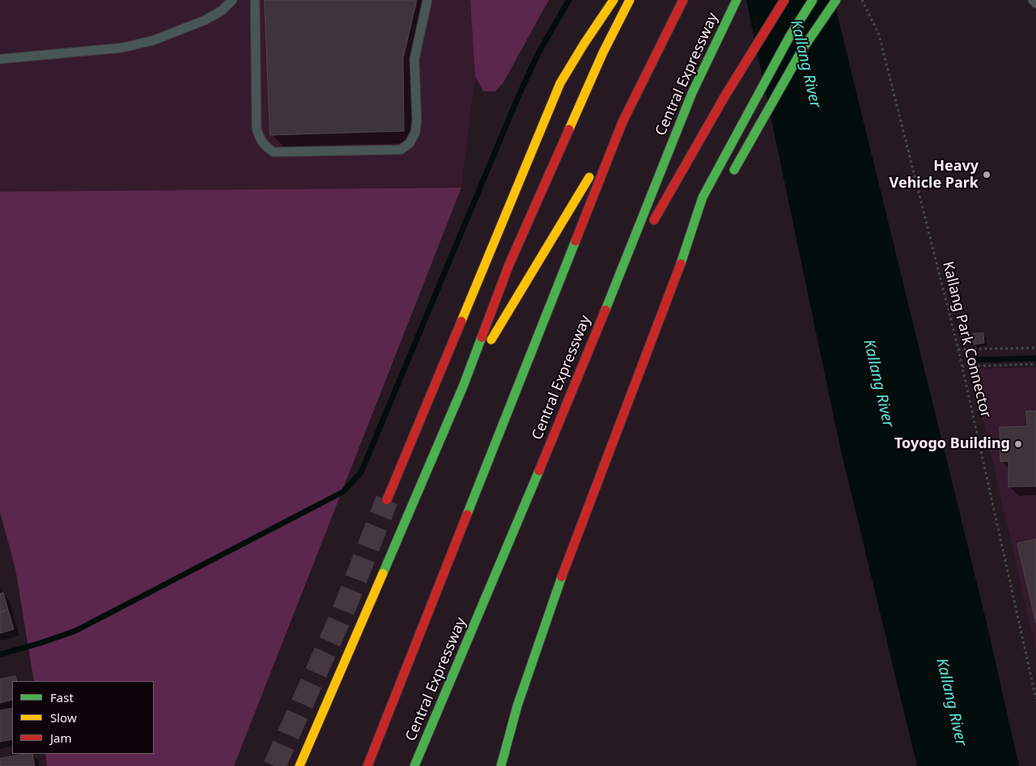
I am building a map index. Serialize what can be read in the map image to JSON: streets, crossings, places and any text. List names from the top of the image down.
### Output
{
  "streets": {
    "highway": ["Central Expressway"],
    "path": ["Kallang Park Connector"]
  },
  "water": ["Kallang River"],
  "places": ["Heavy Vehicle Park", "Toyogo Building"],
  "legend": ["Fast", "Slow", "Jam"]
}
